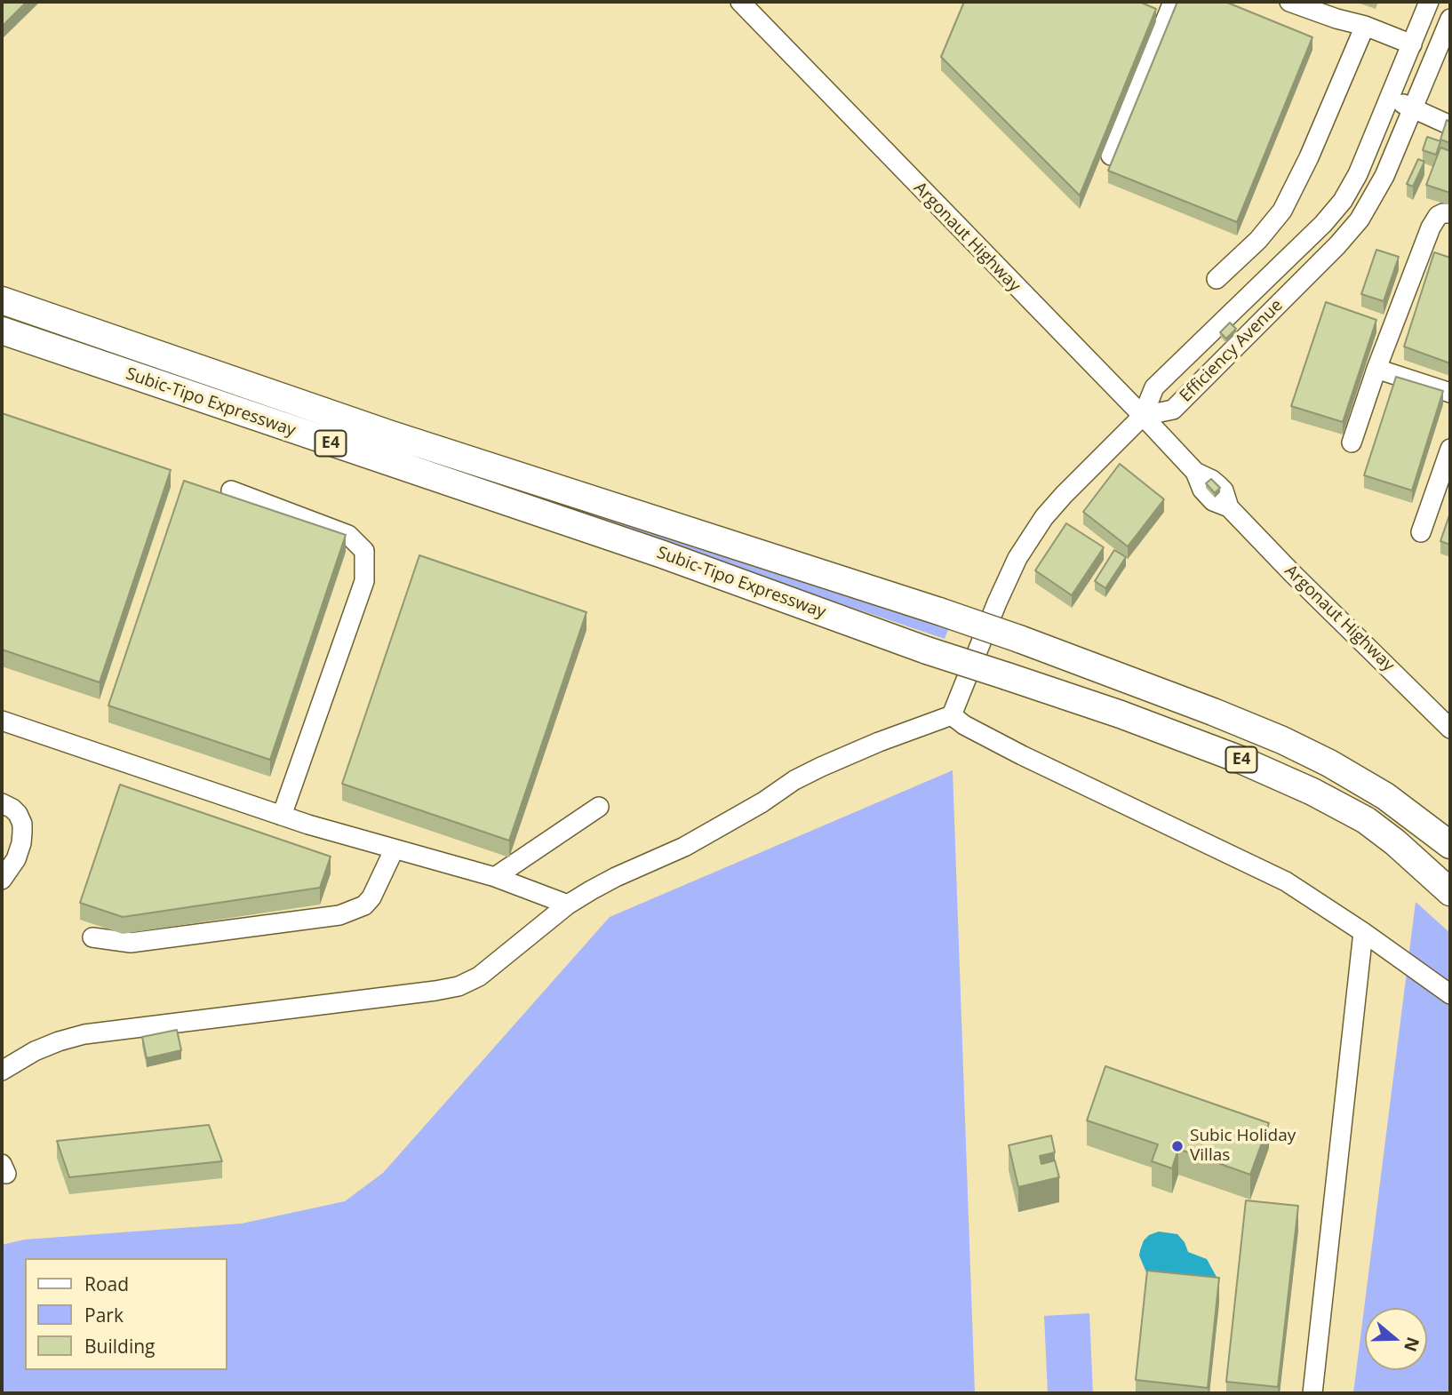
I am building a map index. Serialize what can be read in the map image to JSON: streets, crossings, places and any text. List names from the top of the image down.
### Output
{
  "streets": {
    "highway": ["Subic-Tipo Expressway", "E4"],
    "street": ["Argonaut Highway", "Efficiency Avenue"]
  },
  "crossings": [
    ["Argonaut Highway", "Efficiency Avenue"]
  ],
  "places": ["Subic Holiday Villas"],
  "legend": ["Road", "Park", "Building"],
  "north": "right"
}
